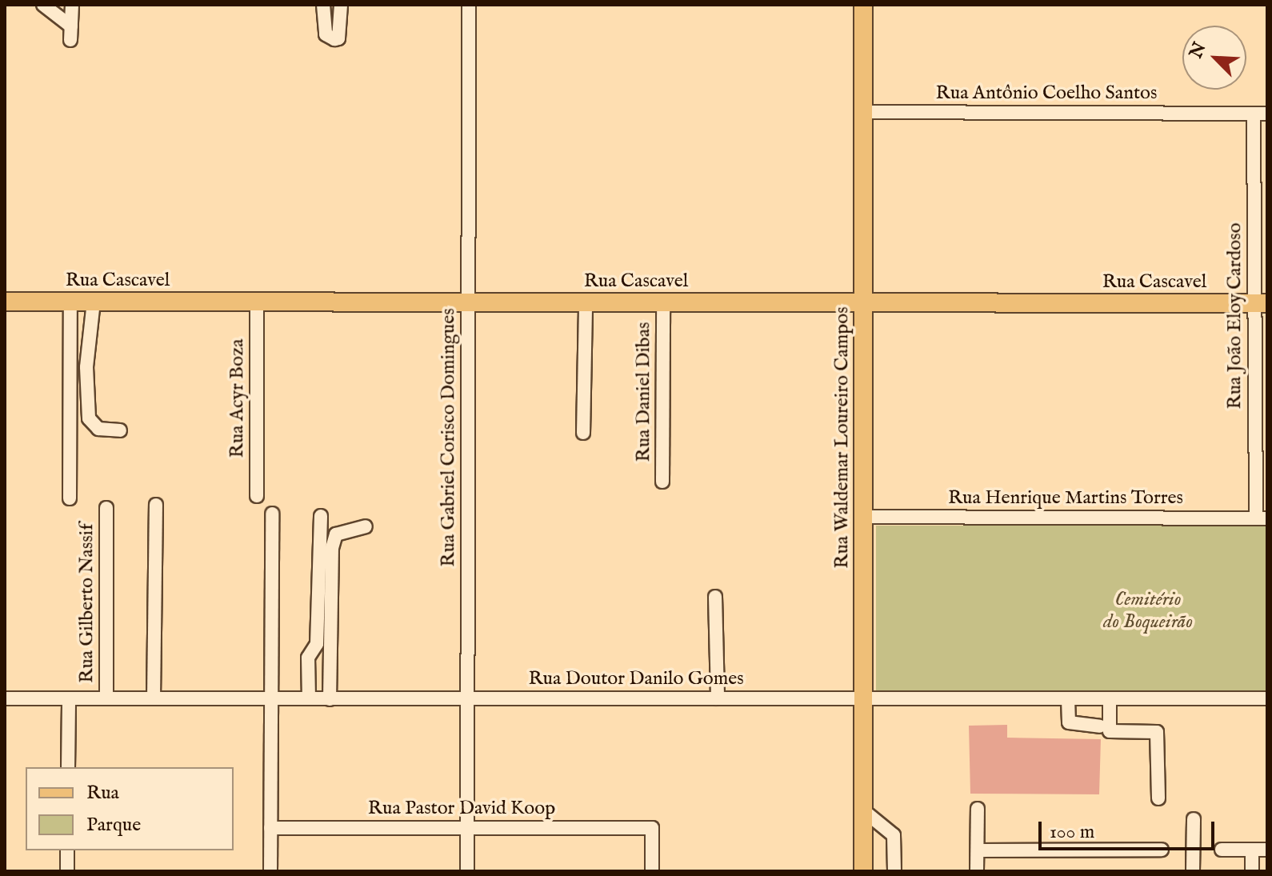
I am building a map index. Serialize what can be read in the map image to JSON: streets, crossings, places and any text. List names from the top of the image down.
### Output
{
  "streets": {
    "main road": ["Rua Cascavel", "Rua Waldemar Loureiro Campos"],
    "street": [
      "Rua Antônio Coelho Santos",
      "Rua João Eloy Cardoso",
      "Rua Daniel Dibas",
      "Rua Acyr Boza",
      "Rua Gabriel Corisco Domingues",
      "Rua Henrique Martins Torres",
      "Rua Gilberto Nassif",
      "Rua Doutor Danilo Gomes",
      "Rua Pastor David Koop"
    ]
  },
  "crossings": [
    ["Rua Antônio Coelho Santos", "Rua João Eloy Cardoso"],
    ["Rua Antônio Coelho Santos", "Rua Waldemar Loureiro Campos"],
    ["Rua Cascavel", "Rua João Eloy Cardoso"],
    ["Rua Cascavel", "Rua Daniel Dibas"],
    ["Rua Cascavel", "Rua Acyr Boza"],
    ["Rua Cascavel", "Rua Gabriel Corisco Domingues"],
    ["Rua Cascavel", "Rua Waldemar Loureiro Campos"],
    ["Rua João Eloy Cardoso", "Rua Henrique Martins Torres"],
    ["Rua Gabriel Corisco Domingues", "Rua Doutor Danilo Gomes"],
    ["Rua Gabriel Corisco Domingues", "Rua Pastor David Koop"],
    ["Rua Waldemar Loureiro Campos", "Rua Henrique Martins Torres"],
    ["Rua Waldemar Loureiro Campos", "Rua Doutor Danilo Gomes"],
    ["Rua Gilberto Nassif", "Rua Doutor Danilo Gomes"]
  ],
  "parks": ["Cemitério do Boqueirão"],
  "legend": ["Rua", "Parque"],
  "scale_bar": "100 m",
  "north": "top left"
}
